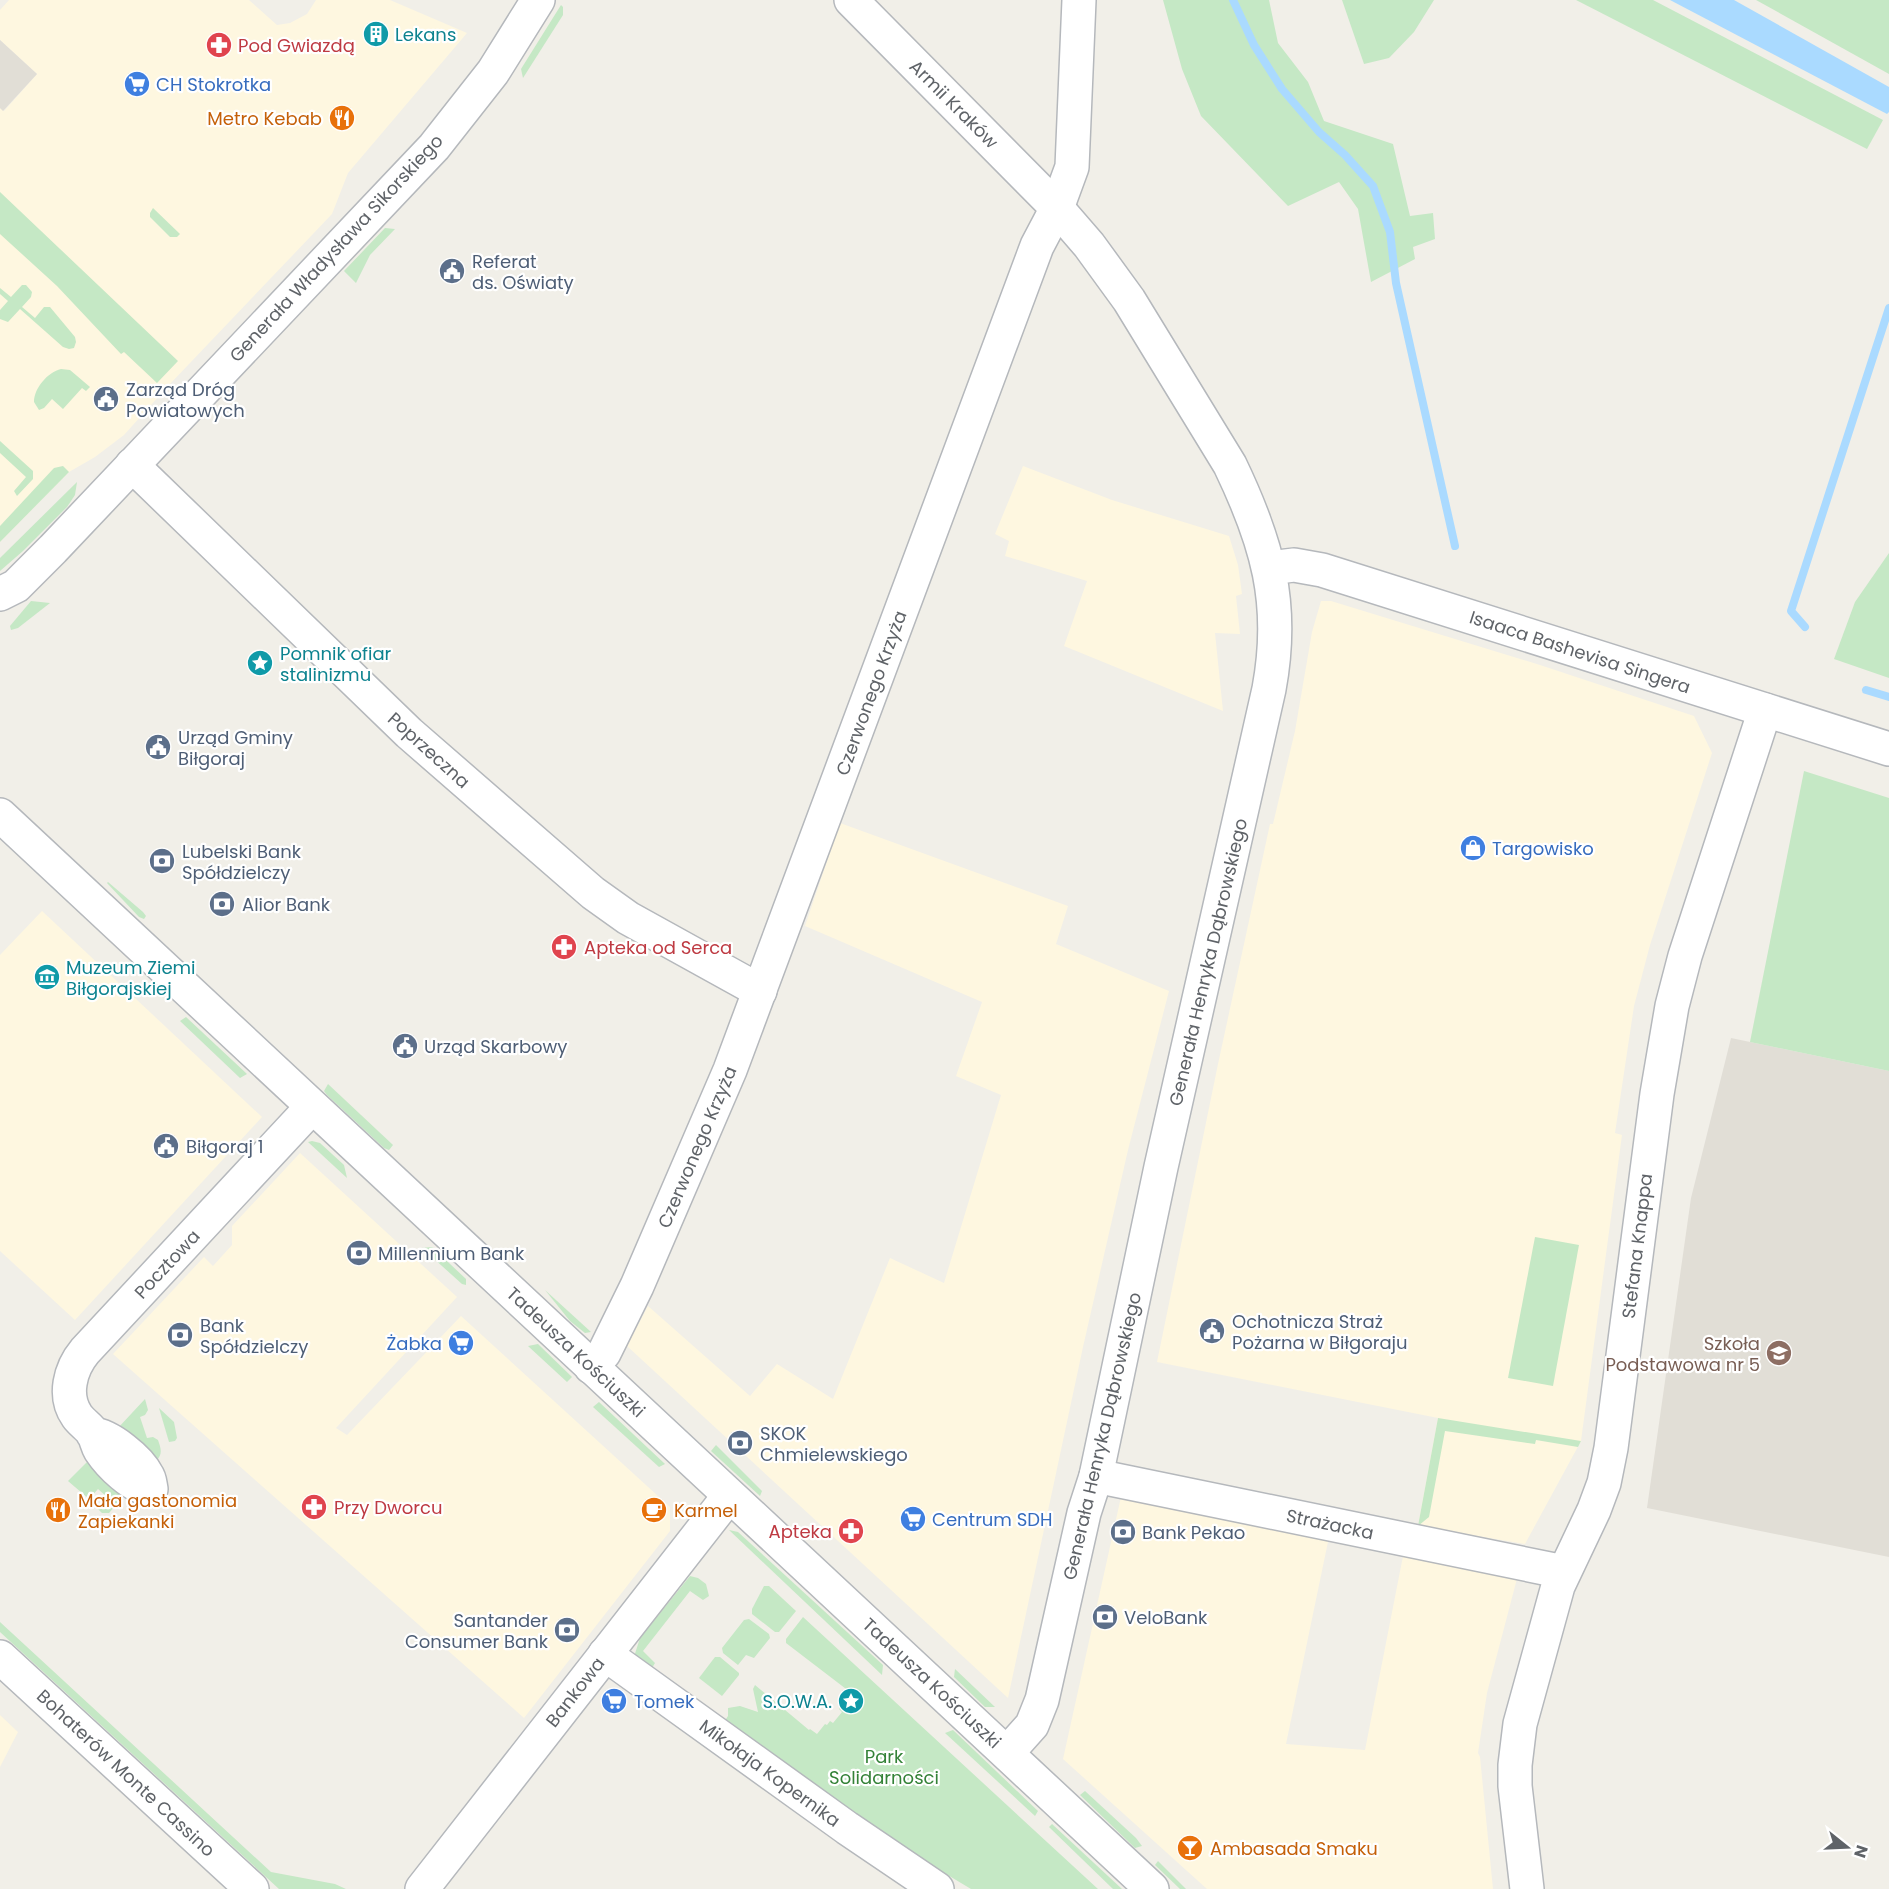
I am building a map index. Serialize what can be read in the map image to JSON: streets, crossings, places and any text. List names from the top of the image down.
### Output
{
  "streets": {
    "street": [
      "Armii Kraków",
      "Generała Władysława Sikorskiego",
      "Isaaca Bashevisa Singera",
      "Czerwonego Krzyża",
      "Poprzeczna",
      "Generała Henryka Dąbrowskiego",
      "Stefana Knappa",
      "Pocztowa",
      "Tadeusza Kościuszki",
      "Strażacka",
      "Bankowa",
      "Bohaterów Monte Cassino",
      "Mikołaja Kopernika"
    ]
  },
  "crossings": [
    ["Armii Kraków", "Czerwonego Krzyża"],
    ["Armii Kraków", "Generała Henryka Dąbrowskiego"],
    ["Generała Władysława Sikorskiego", "Poprzeczna"],
    ["Isaaca Bashevisa Singera", "Generała Henryka Dąbrowskiego"],
    ["Isaaca Bashevisa Singera", "Stefana Knappa"],
    ["Czerwonego Krzyża", "Poprzeczna"],
    ["Czerwonego Krzyża", "Generała Henryka Dąbrowskiego"],
    ["Czerwonego Krzyża", "Tadeusza Kościuszki"],
    ["Generała Henryka Dąbrowskiego", "Tadeusza Kościuszki"],
    ["Generała Henryka Dąbrowskiego", "Strażacka"],
    ["Stefana Knappa", "Strażacka"],
    ["Pocztowa", "Tadeusza Kościuszki"],
    ["Tadeusza Kościuszki", "Bankowa"],
    ["Bankowa", "Mikołaja Kopernika"]
  ],
  "parks": ["Park Solidarności"],
  "places": {
    "building": ["Lekans"],
    "pharmacy": [
      "Pod Gwiazdą",
      "Apteka od Serca",
      "Przy Dworcu",
      "Apteka"
    ],
    "supermarket": [
      "CH Stokrotka",
      "Żabka",
      "Centrum SDH",
      "Tomek"
    ],
    "restaurant": ["Metro Kebab", "Mała gastonomia Zapiekanki"],
    "public building": [
      "Referat ds. Oświaty",
      "Zarząd Dróg Powiatowych",
      "Urząd Gminy Biłgoraj",
      "Urząd Skarbowy",
      "Biłgoraj 1",
      "Ochotnicza Straż Pożarna w Biłgoraju"
    ],
    "place": ["Pomnik ofiar stalinizmu", "S.O.W.A."],
    "shop": ["Targowisko"],
    "bank": [
      "Lubelski Bank Spółdzielczy",
      "Alior Bank",
      "Millennium Bank",
      "Bank Spółdzielczy",
      "SKOK Chmielewskiego",
      "Bank Pekao",
      "VeloBank",
      "Santander Consumer Bank"
    ],
    "museum": ["Muzeum Ziemi Biłgorajskiej"],
    "school or university": ["Szkoła Podstawowa nr 5"],
    "cafe": ["Karmel"],
    "bar": ["Ambasada Smaku"]
  },
  "north": "right"
}
